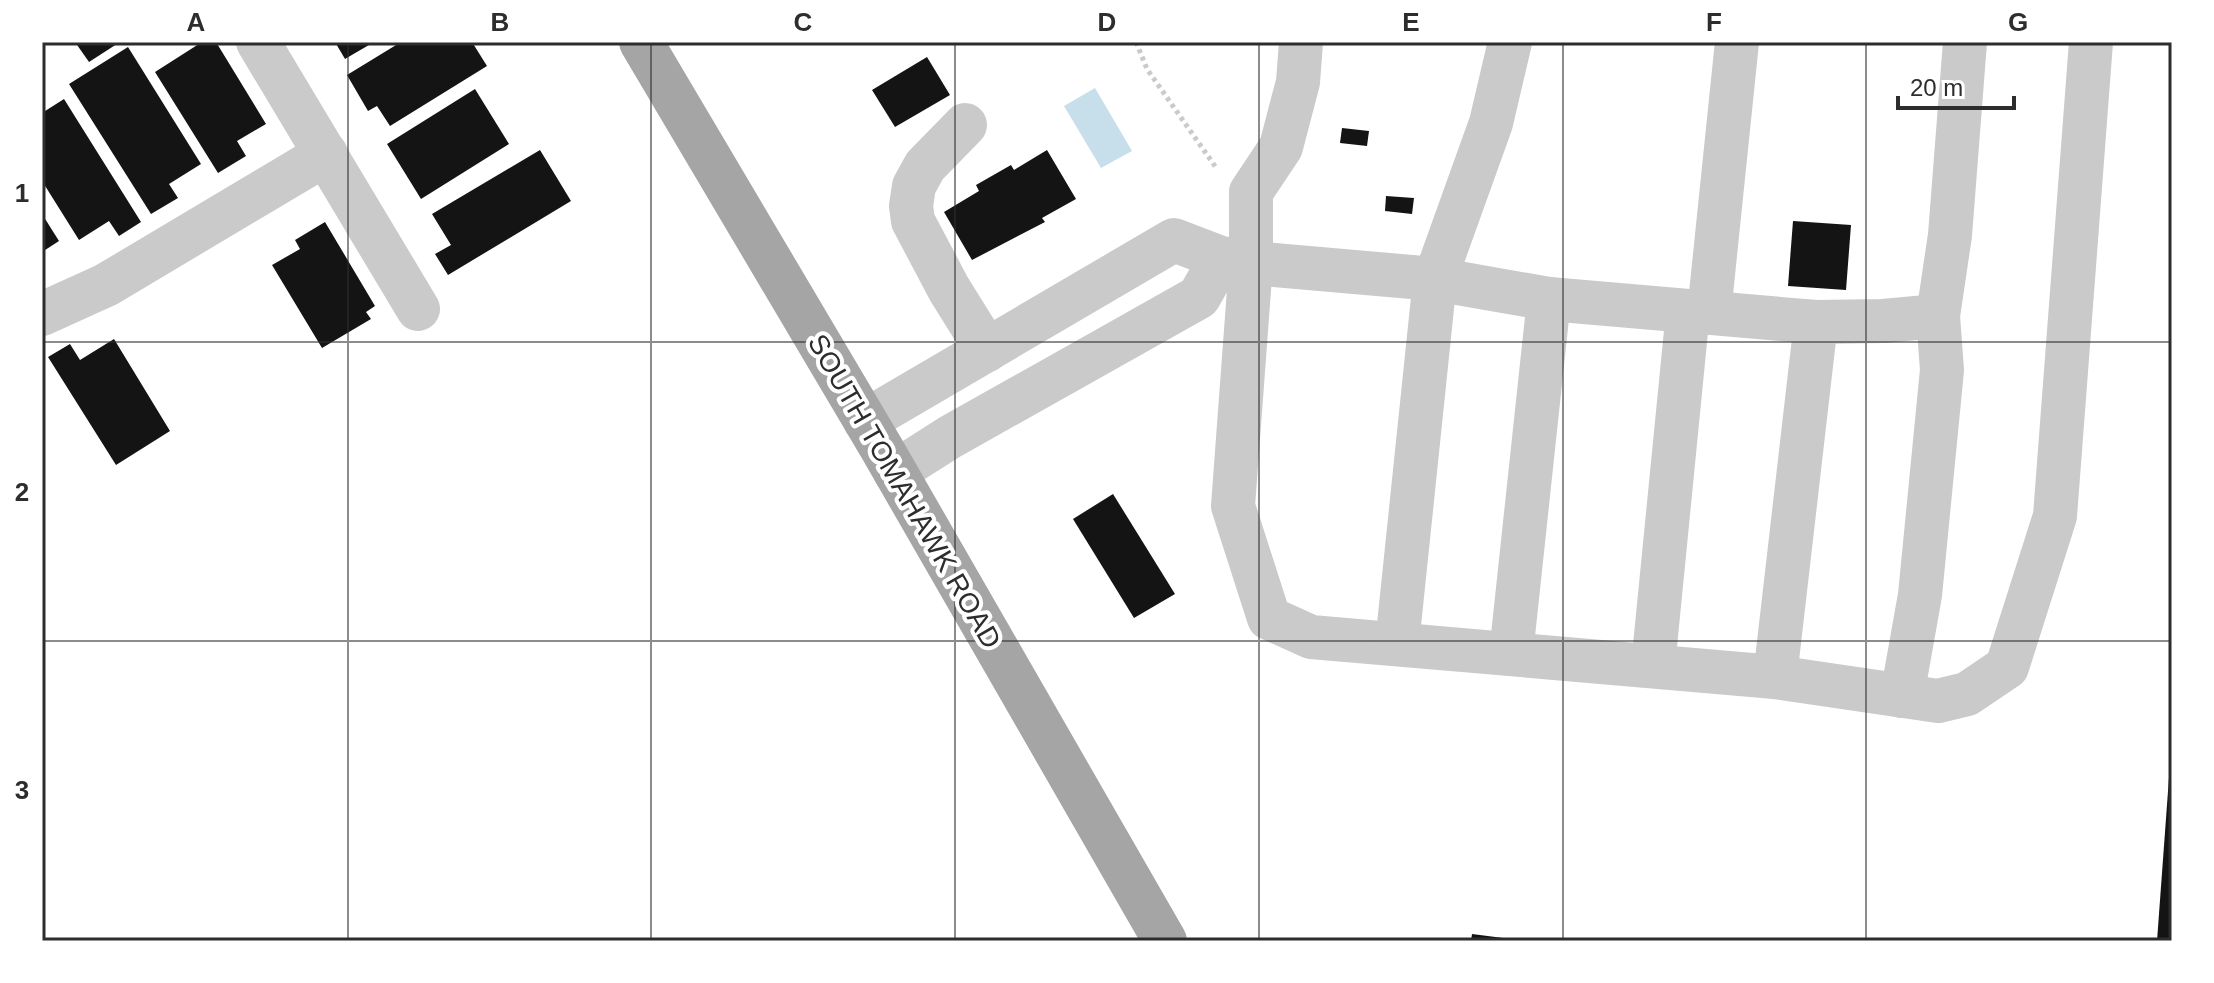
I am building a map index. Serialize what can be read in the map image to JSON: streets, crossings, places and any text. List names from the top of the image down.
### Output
{
  "streets": {
    "main road": ["SOUTH TOMAHAWK ROAD"]
  },
  "scale_bar": "20 m",
  "grid": {
    "columns": [
      "A",
      "B",
      "C",
      "D",
      "E",
      "F",
      "G"
    ],
    "rows": ["1", "2", "3"]
  }
}
